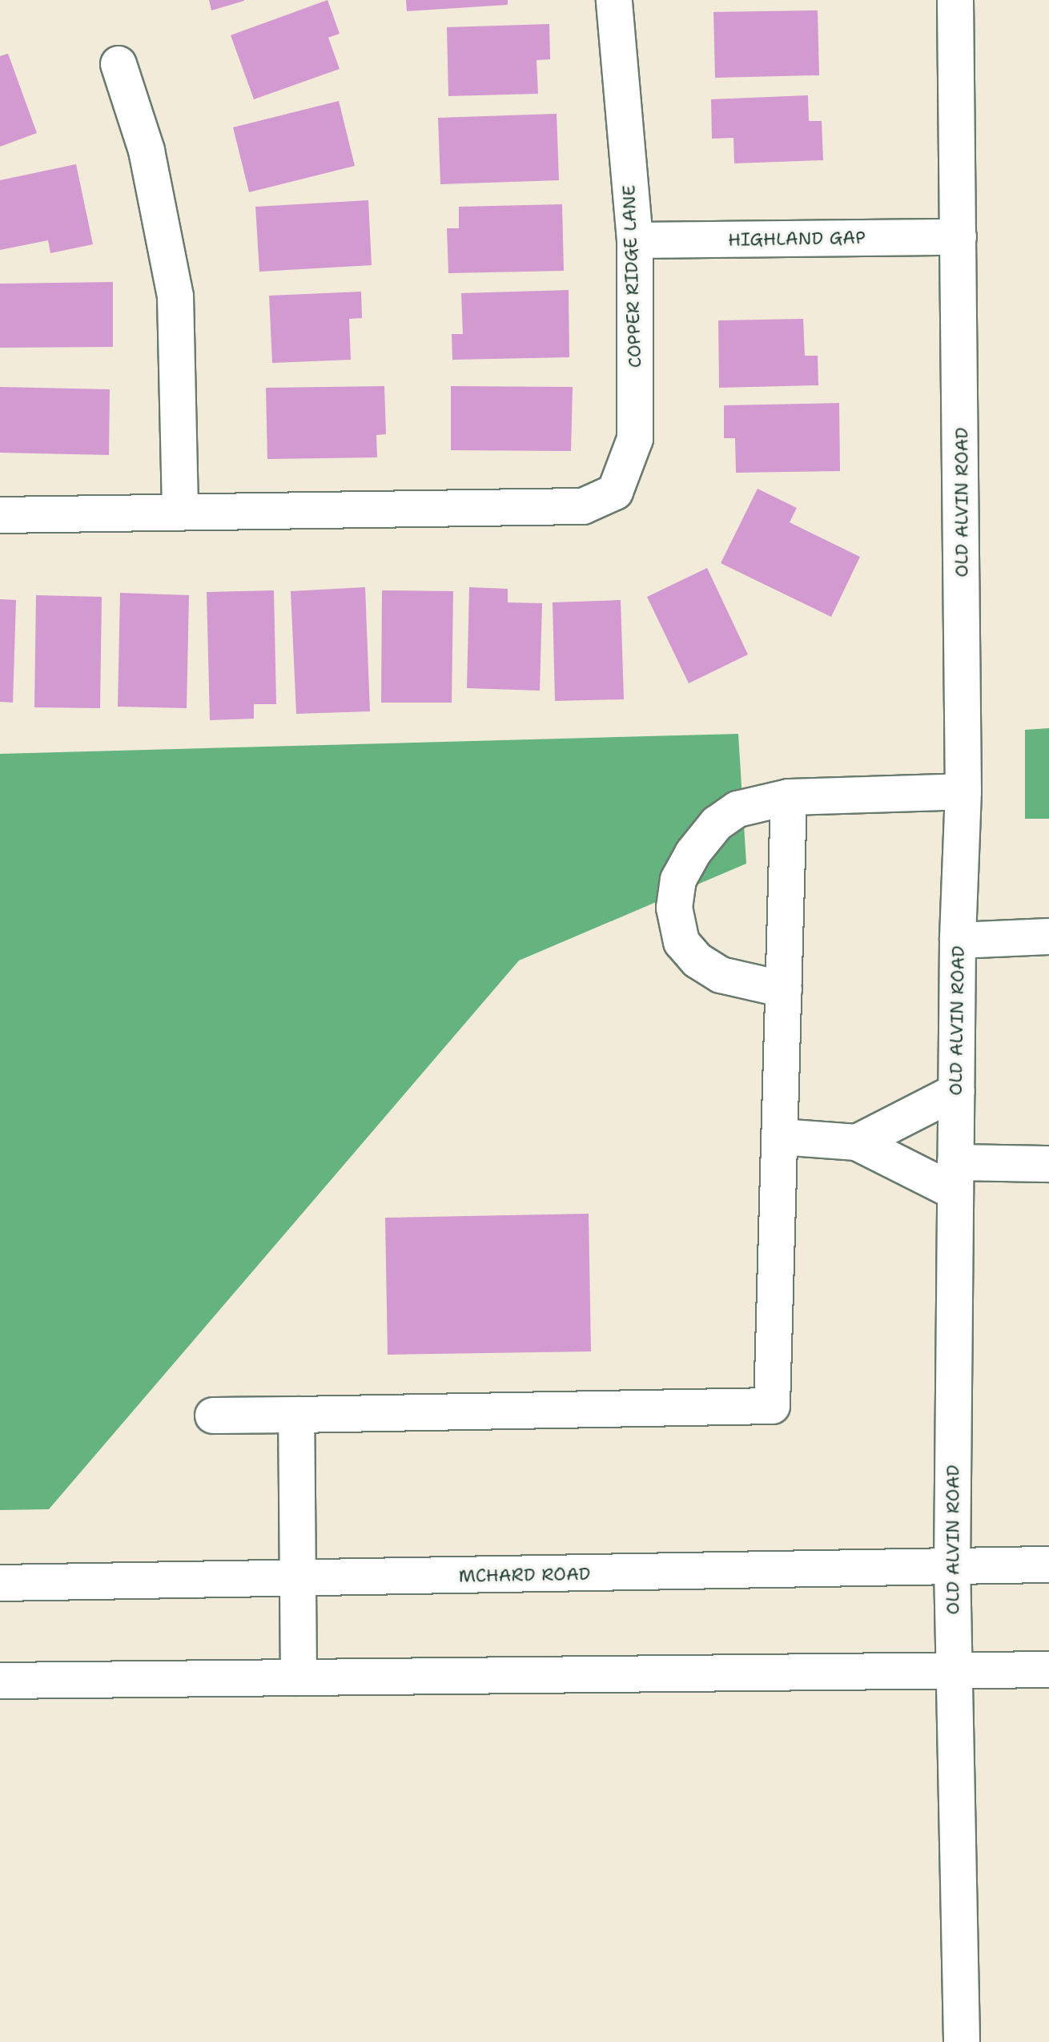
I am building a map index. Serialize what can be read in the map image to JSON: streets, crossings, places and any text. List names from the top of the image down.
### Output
{
  "streets": {
    "street": [
      "HIGHLAND GAP",
      "COPPER RIDGE LANE",
      "OLD ALVIN ROAD",
      "MCHARD ROAD"
    ]
  },
  "crossings": [
    ["HIGHLAND GAP", "COPPER RIDGE LANE"],
    ["HIGHLAND GAP", "OLD ALVIN ROAD"],
    ["OLD ALVIN ROAD", "MCHARD ROAD"]
  ]
}
